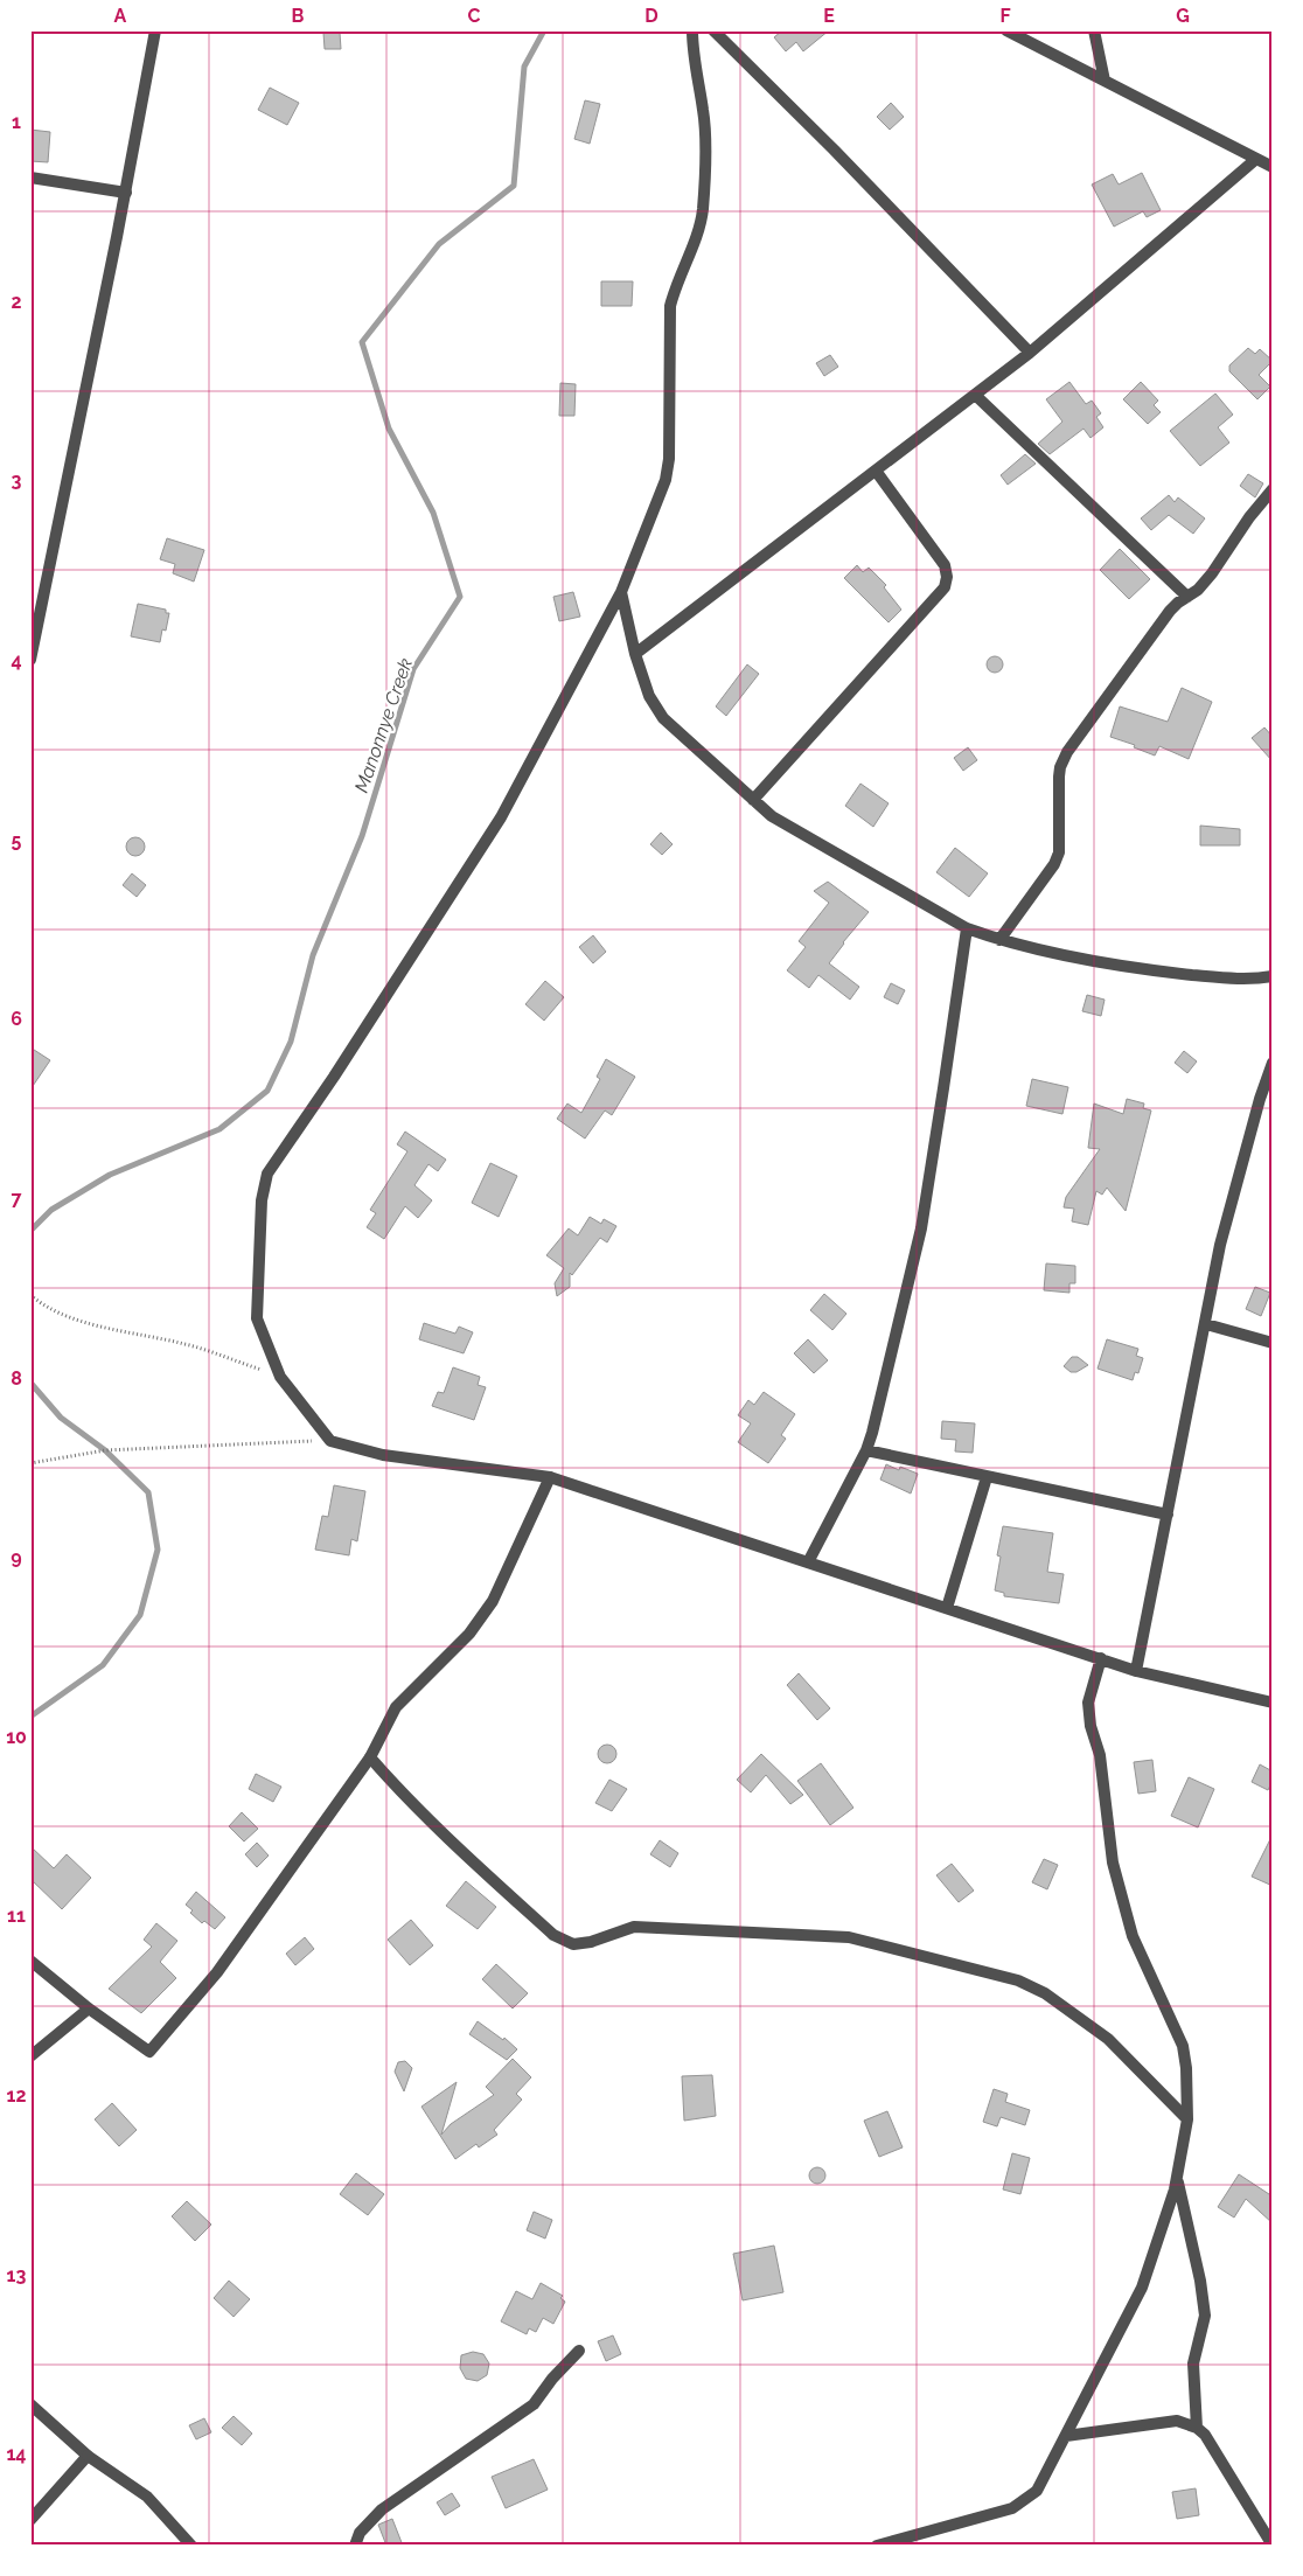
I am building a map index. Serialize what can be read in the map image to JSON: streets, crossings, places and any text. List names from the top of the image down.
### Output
{
  "water": ["Manonnye Creek"],
  "grid": {
    "columns": [
      "A",
      "B",
      "C",
      "D",
      "E",
      "F",
      "G"
    ],
    "rows": [
      "1",
      "2",
      "3",
      "4",
      "5",
      "6",
      "7",
      "8",
      "9",
      "10",
      "11",
      "12",
      "13",
      "14"
    ]
  }
}
